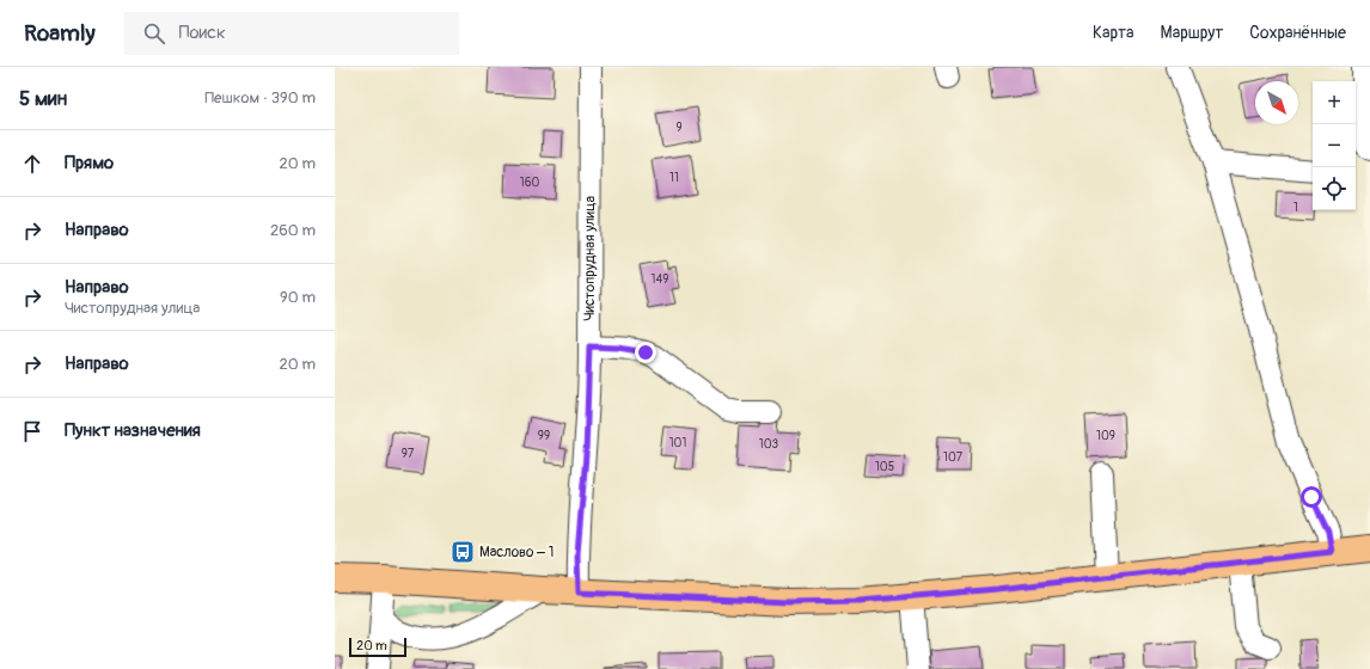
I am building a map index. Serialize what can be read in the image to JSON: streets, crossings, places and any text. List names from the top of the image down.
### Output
{
  "streets": {
    "street": ["Чистопрудная улица"]
  },
  "places": {
    "bus stop": ["Маслово – 1"]
  },
  "house_numbers": [
    "9",
    "11",
    "160",
    "1",
    "149",
    "99",
    "109",
    "101",
    "103",
    "97",
    "107",
    "105"
  ],
  "scale_bar": "20 m",
  "north": "bottom right",
  "page": {
    "header": "Roamly",
    "search": "Поиск",
    "nav": ["Карта", "Маршрут", "Сохранённые"],
    "heading": ["5 мин", "Пешком · 390 m"],
    "map_buttons": ["+", "−"],
    "list": [
      ["Прямо", "20 m"],
      ["Направо", "260 m"],
      ["Направо", "Чистопрудная улица", "90 m"],
      ["Направо", "20 m"],
      "Пункт назначения"
    ],
    "scale": "20 m"
  }
}
